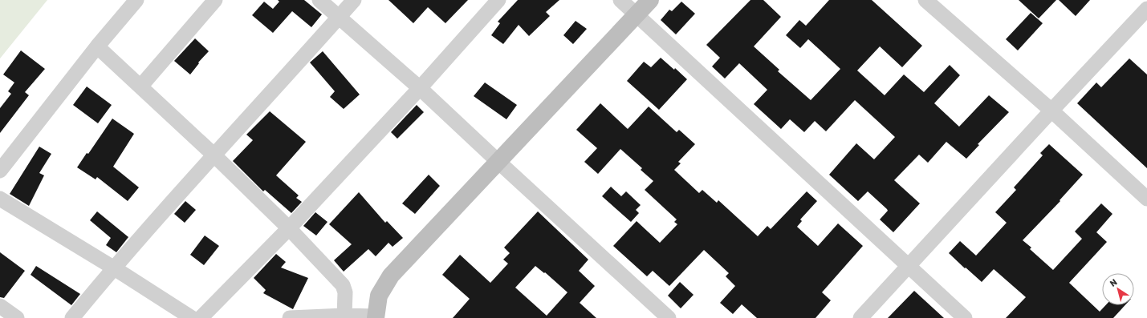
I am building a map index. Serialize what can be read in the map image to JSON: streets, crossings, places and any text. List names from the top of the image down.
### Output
{
  "north": "top left"
}
